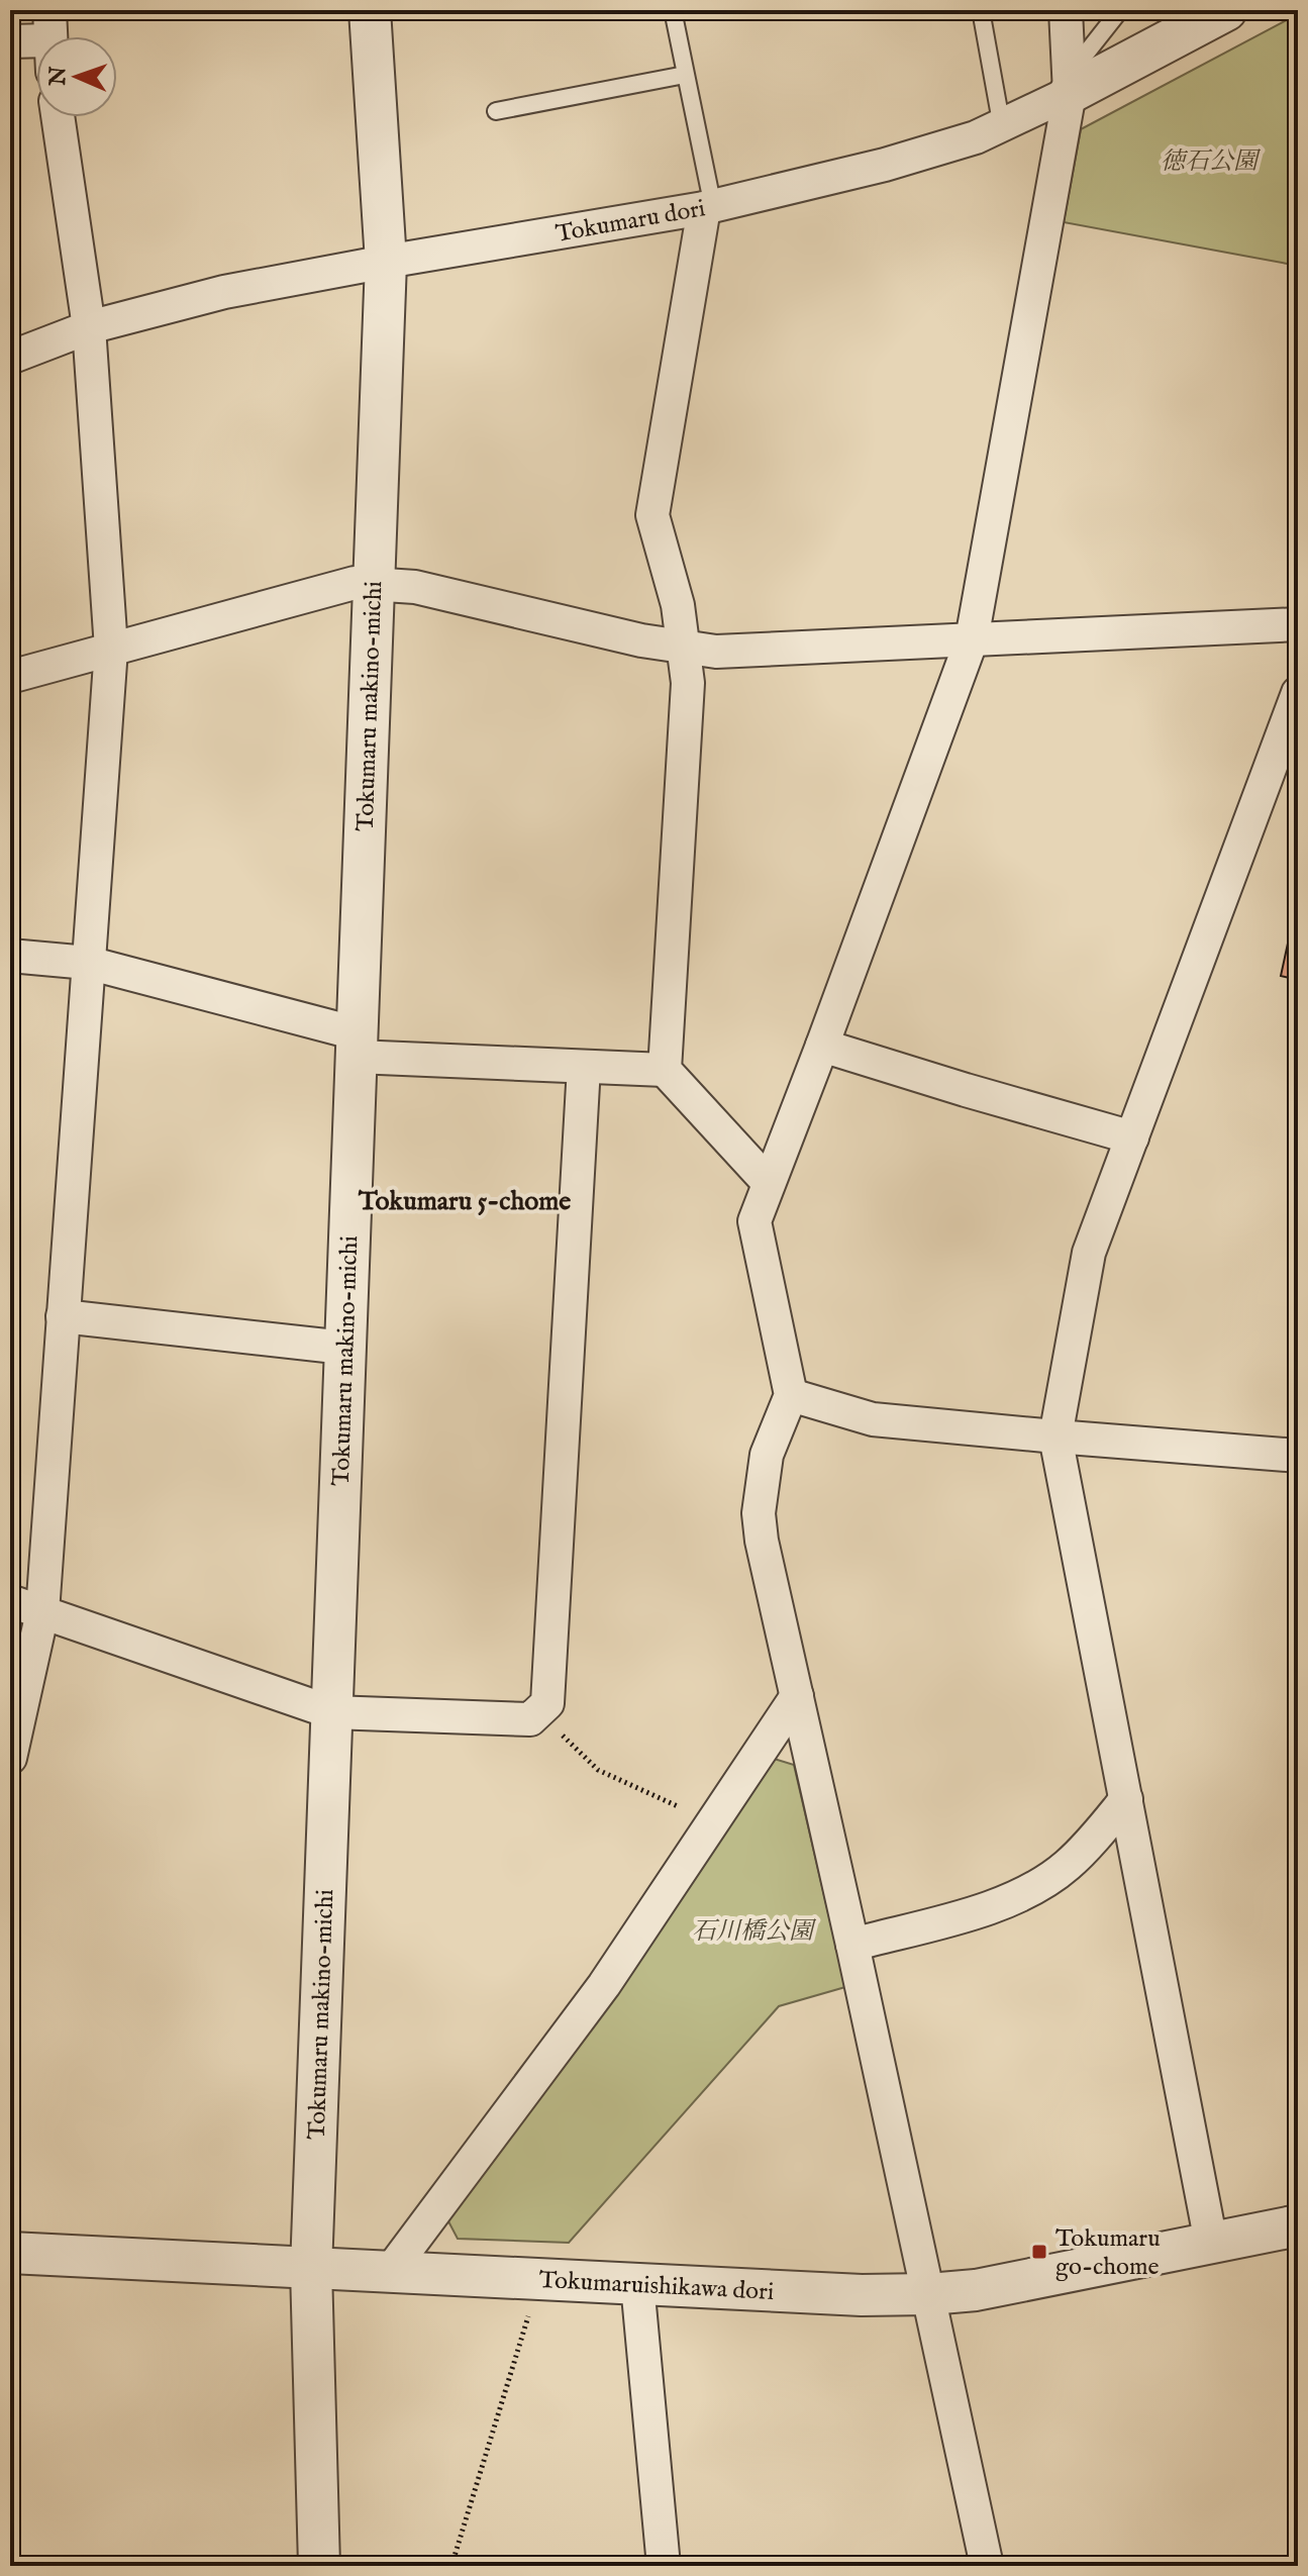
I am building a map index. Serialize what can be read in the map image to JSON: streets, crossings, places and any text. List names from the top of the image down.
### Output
{
  "streets": {
    "street": ["Tokumaru dori", "Tokumaru makino-michi", "Tokumaruishikawa dori"]
  },
  "crossings": [
    ["Tokumaru dori", "Tokumaru makino-michi"],
    ["Tokumaru makino-michi", "Tokumaruishikawa dori"]
  ],
  "districts": ["Tokumaru 5-chome"],
  "parks": ["徳石公園", "石川橋公園"],
  "places": {
    "transit": ["Tokumaru go-chome"]
  },
  "north": "left"
}
